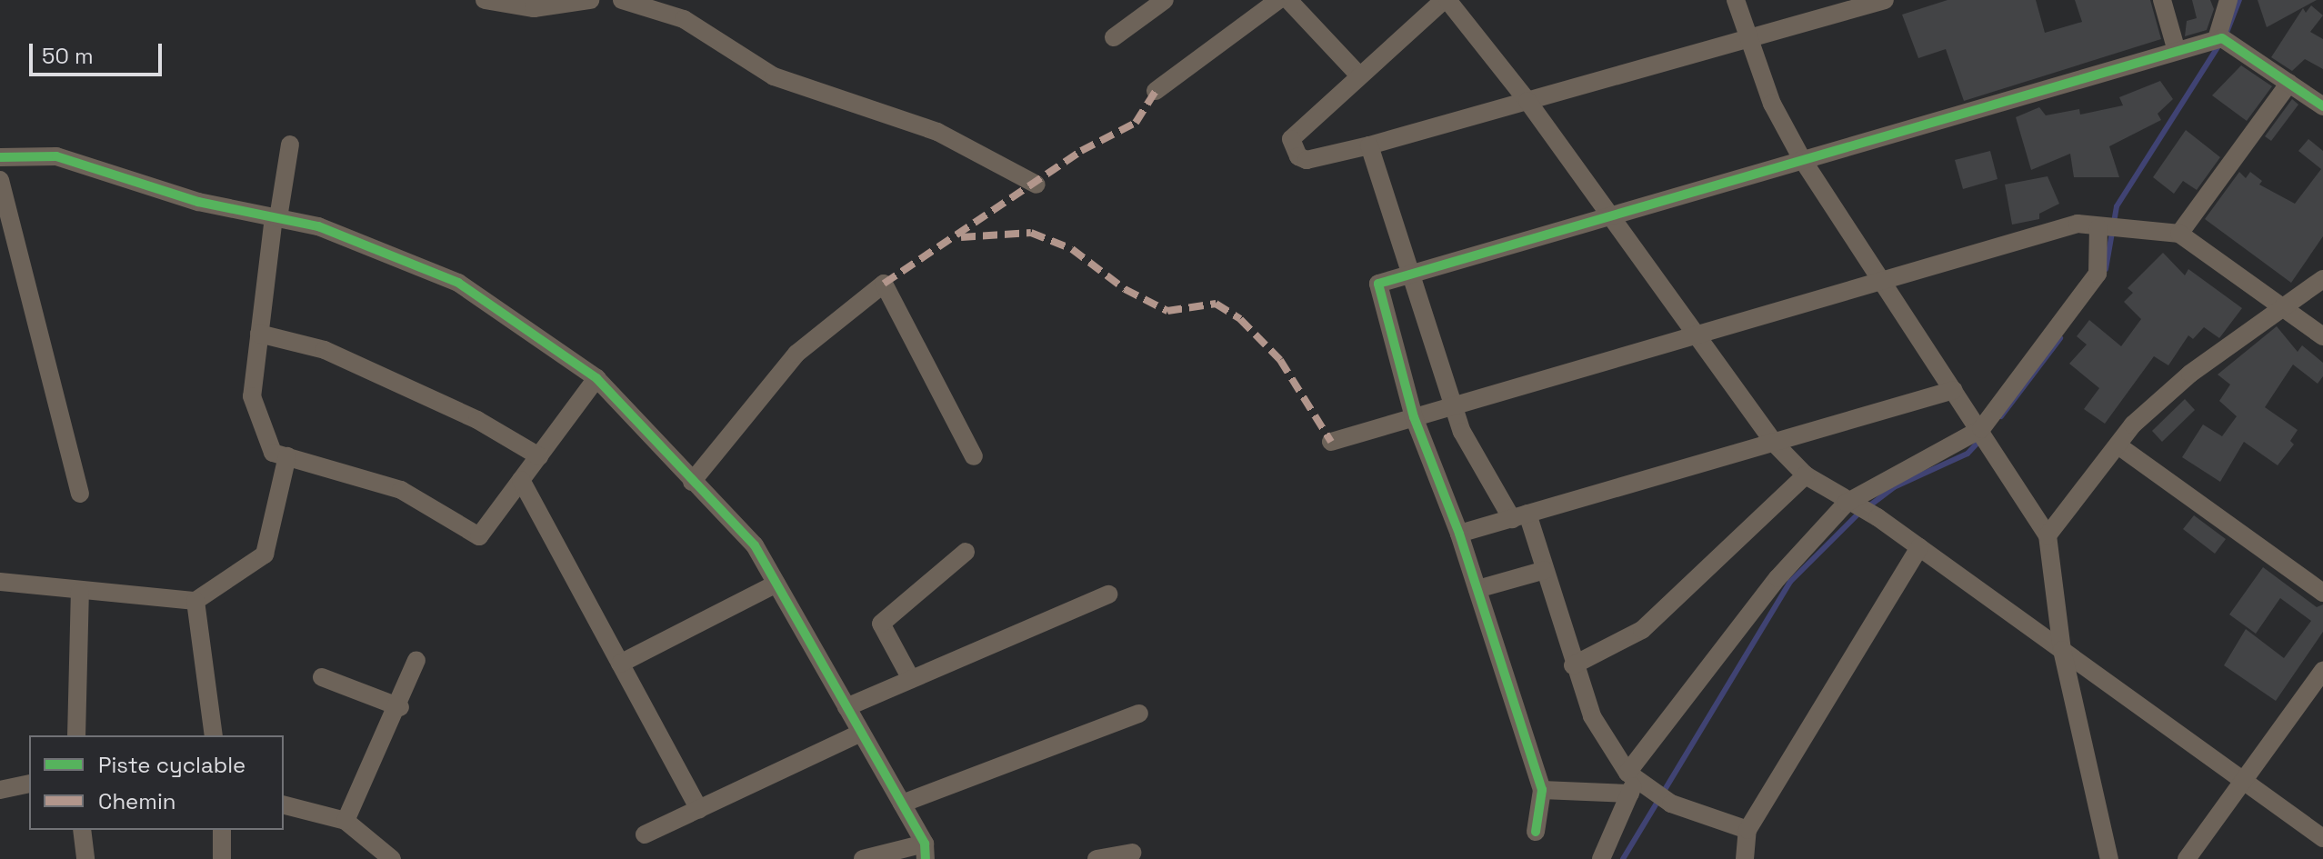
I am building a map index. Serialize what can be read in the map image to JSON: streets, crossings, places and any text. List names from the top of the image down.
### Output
{
  "legend": ["Piste cyclable", "Chemin"],
  "scale_bar": "50 m"
}
